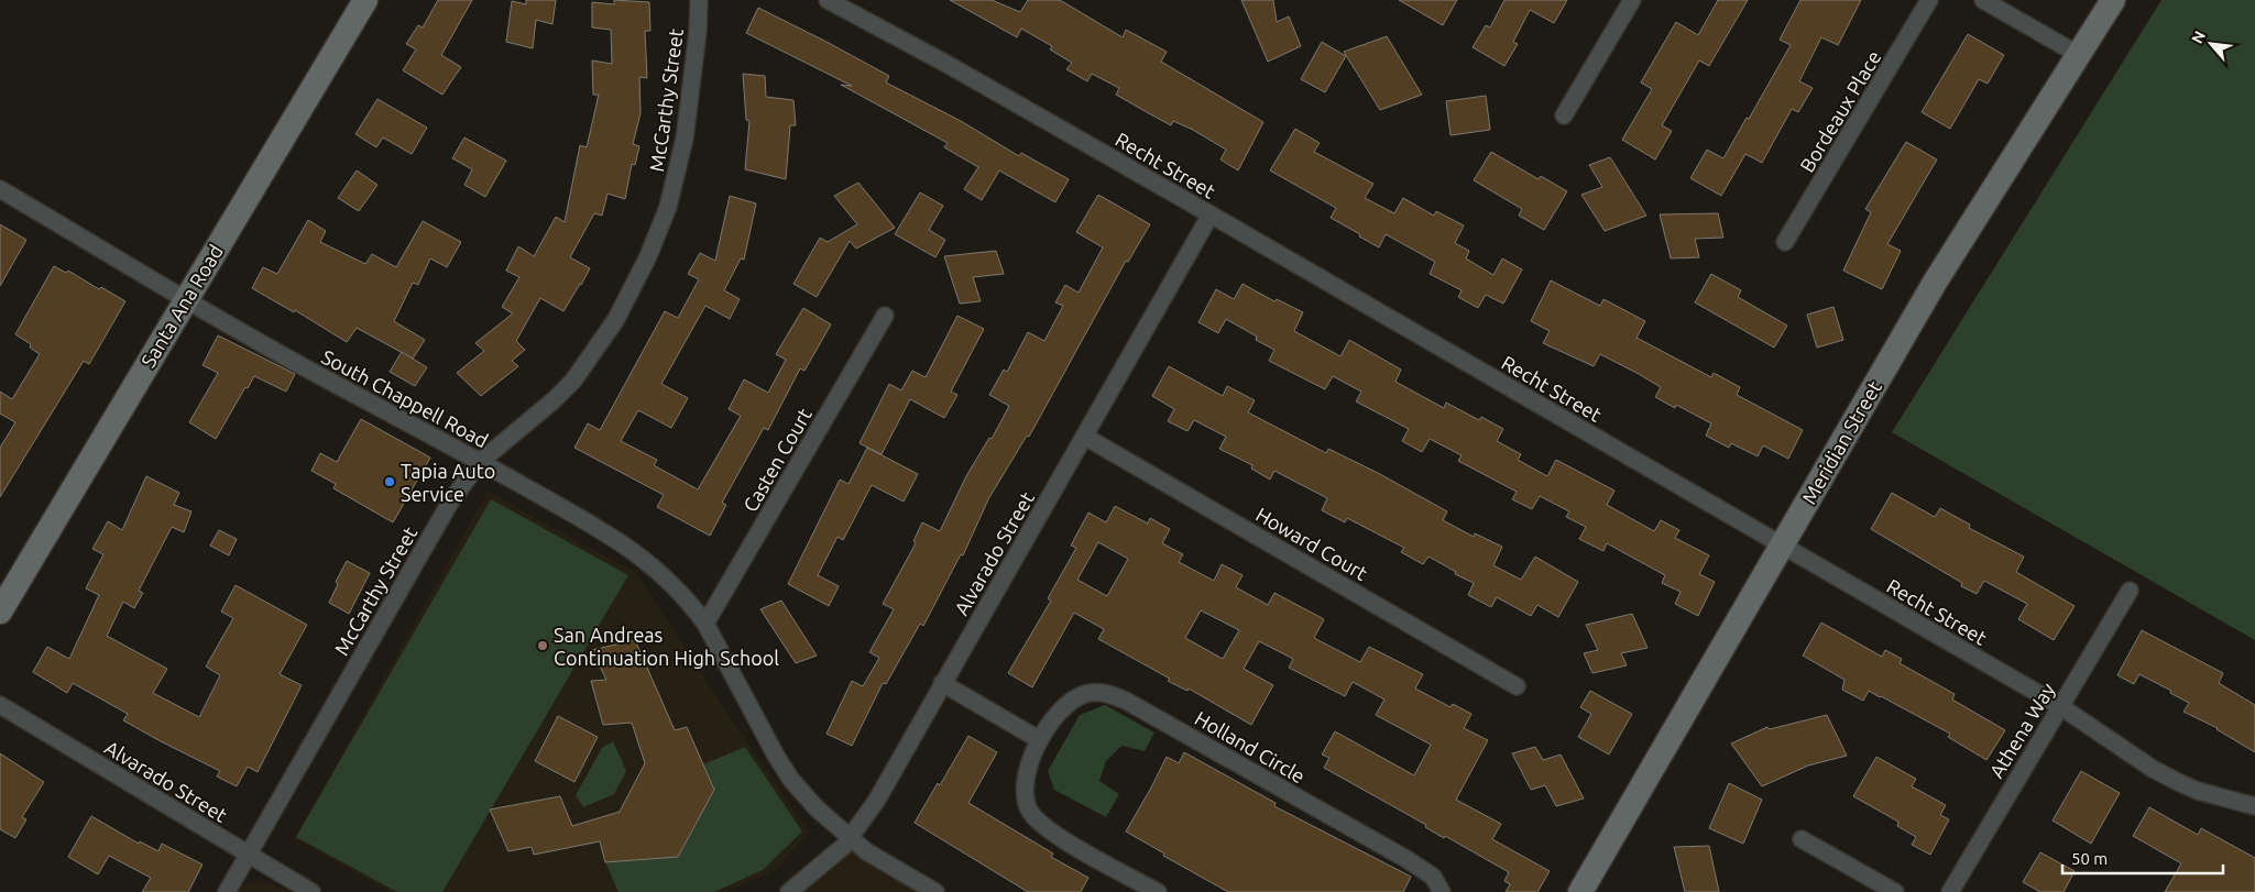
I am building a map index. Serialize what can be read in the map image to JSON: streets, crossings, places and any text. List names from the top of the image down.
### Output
{
  "streets": {
    "street": [
      "McCarthy Street",
      "Bordeaux Place",
      "Recht Street",
      "Santa Ana Road",
      "South Chappell Road",
      "Meridian Street",
      "Casten Court",
      "Howard Court",
      "Alvarado Street",
      "Athena Way",
      "Holland Circle"
    ]
  },
  "crossings": [
    ["McCarthy Street", "South Chappell Road"],
    ["McCarthy Street", "Alvarado Street"],
    ["Recht Street", "Meridian Street"],
    ["Recht Street", "Alvarado Street"],
    ["Recht Street", "Athena Way"],
    ["Santa Ana Road", "South Chappell Road"],
    ["South Chappell Road", "Casten Court"],
    ["South Chappell Road", "Alvarado Street"],
    ["Howard Court", "Alvarado Street"]
  ],
  "places": ["Tapia Auto Service", "San Andreas Continuation High School"],
  "scale_bar": "50 m",
  "north": "top left"
}
